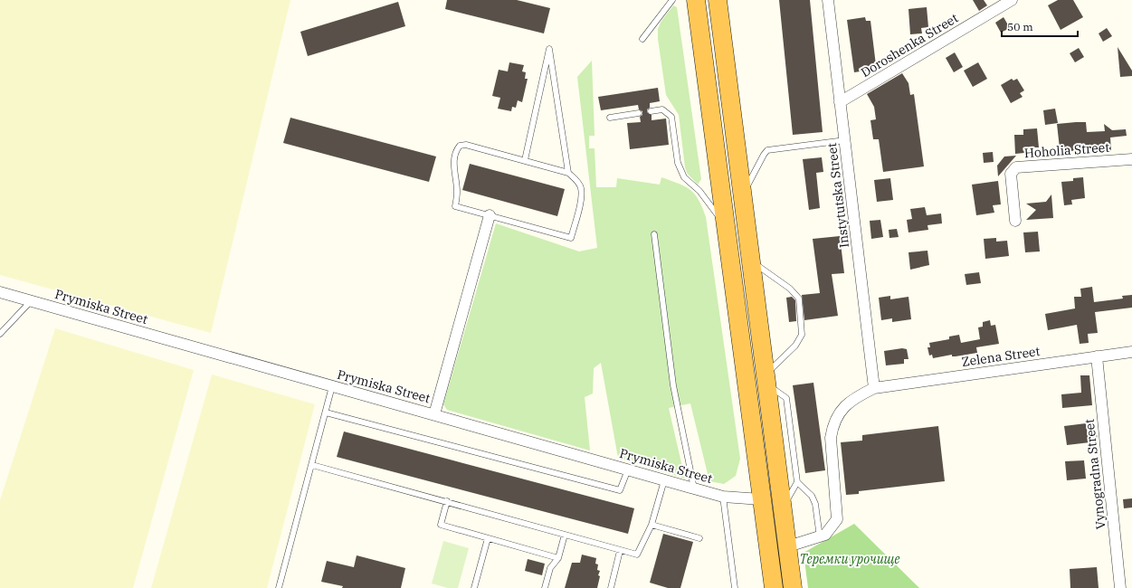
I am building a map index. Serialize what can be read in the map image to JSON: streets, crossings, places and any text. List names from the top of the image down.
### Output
{
  "streets": {
    "street": [
      "Doroshenka Street",
      "Hoholia Street",
      "Instytutska Street",
      "Prymiska Street",
      "Zelena Street",
      "Vynogradna Street"
    ]
  },
  "crossings": [
    ["Doroshenka Street", "Instytutska Street"],
    ["Instytutska Street", "Zelena Street"],
    ["Zelena Street", "Vynogradna Street"]
  ],
  "parks": ["Теремки урочище"],
  "scale_bar": "50 m"
}
